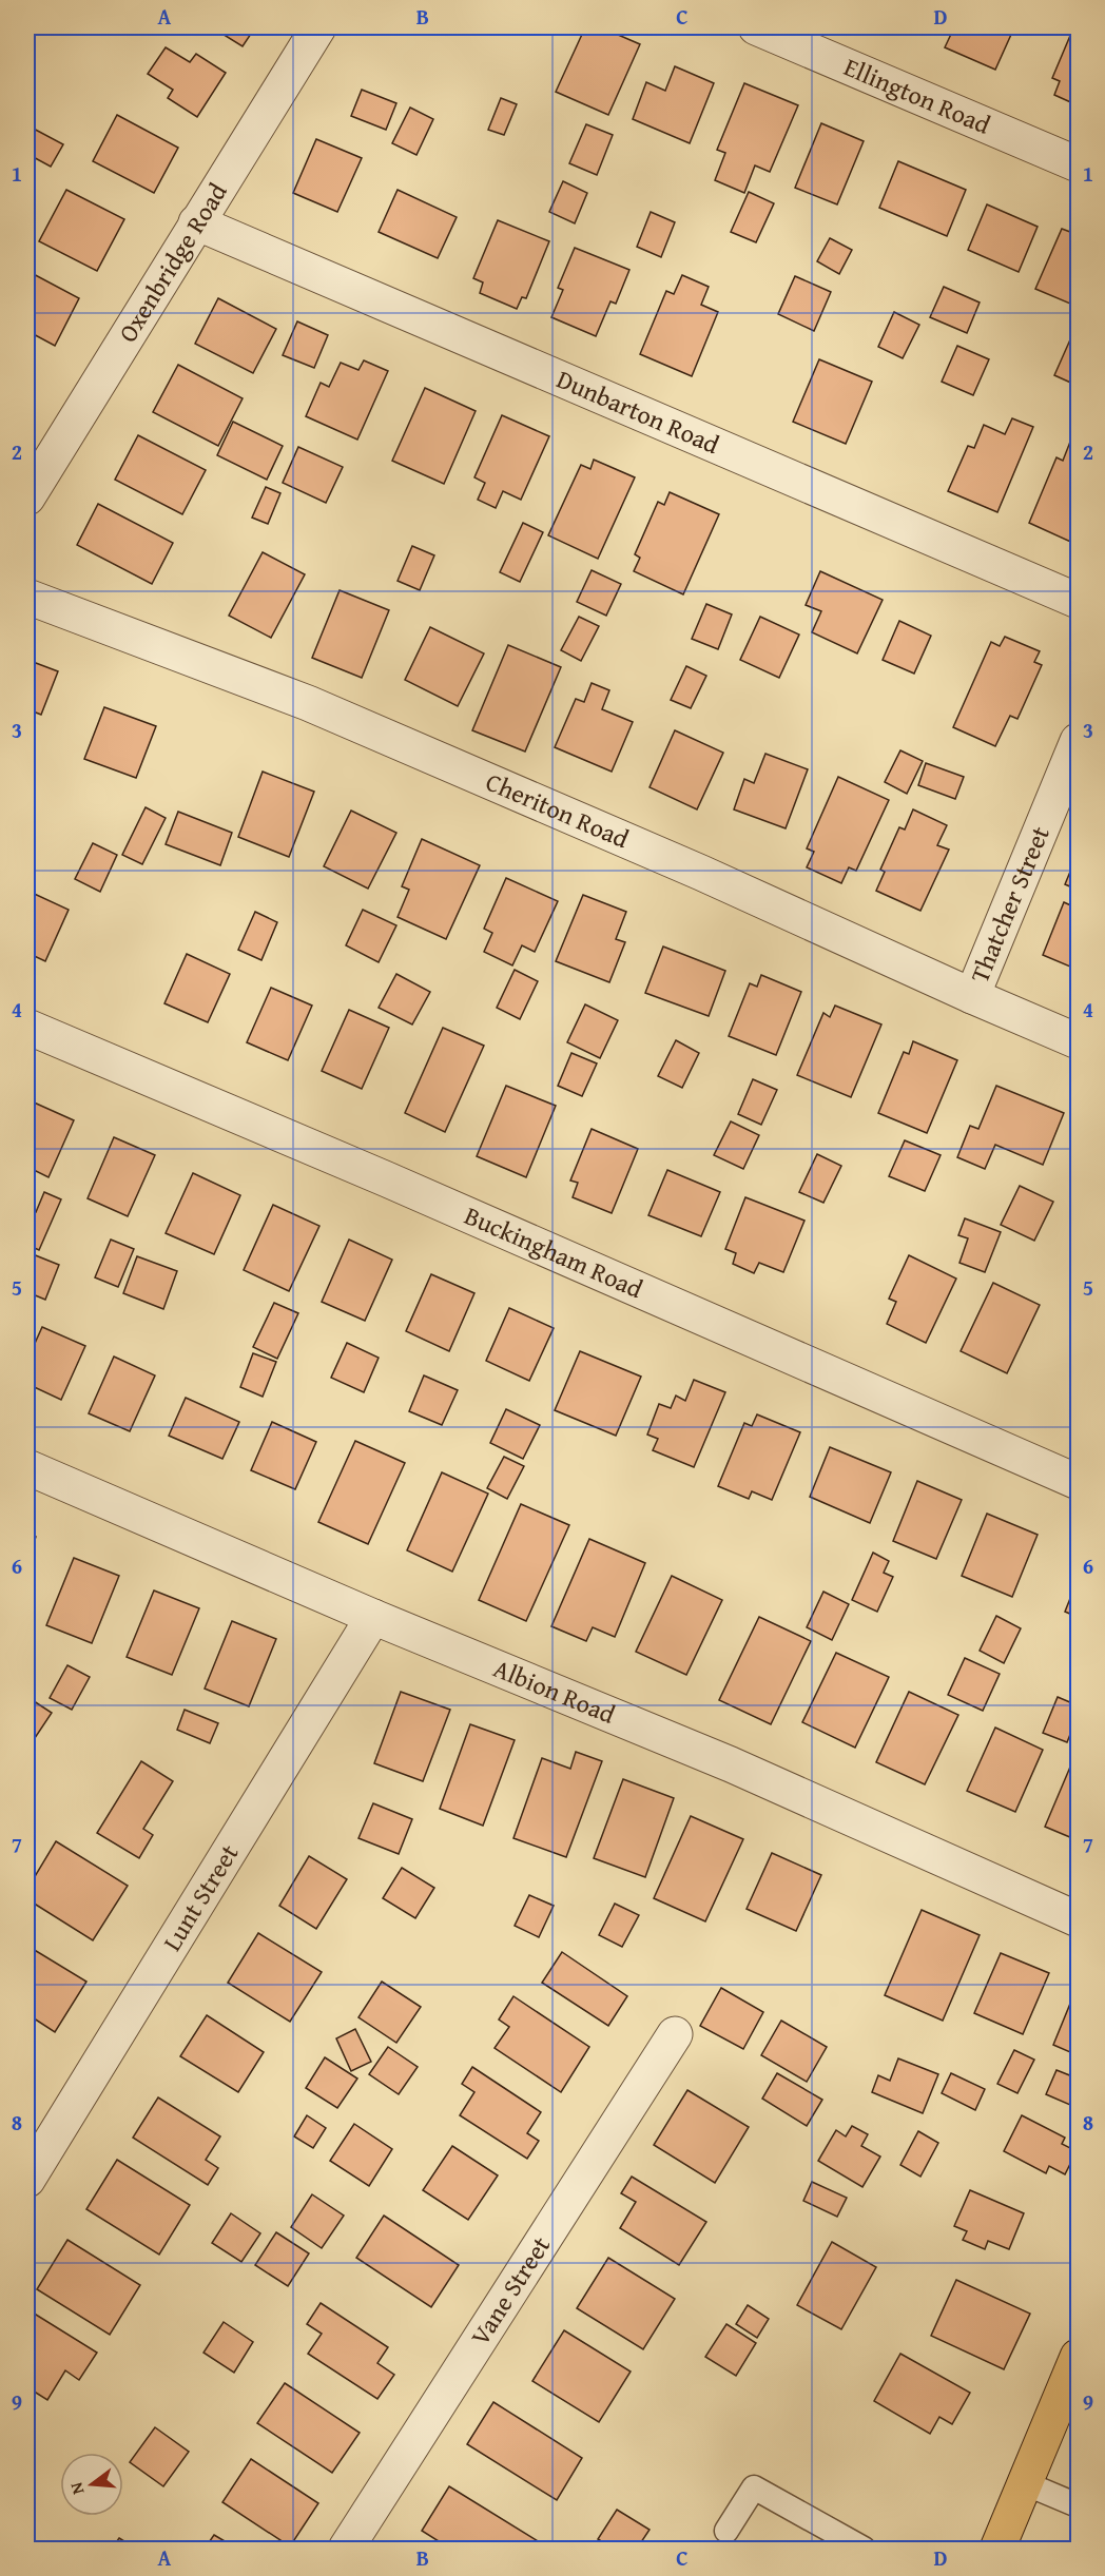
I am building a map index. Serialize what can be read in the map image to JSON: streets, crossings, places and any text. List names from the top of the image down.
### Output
{
  "streets": {
    "street": [
      "Ellington Road",
      "Oxenbridge Road",
      "Dunbarton Road",
      "Cheriton Road",
      "Thatcher Street",
      "Buckingham Road",
      "Albion Road",
      "Lunt Street",
      "Vane Street"
    ]
  },
  "crossings": [
    ["Oxenbridge Road", "Dunbarton Road"],
    ["Cheriton Road", "Thatcher Street"],
    ["Albion Road", "Lunt Street"]
  ],
  "north": "left",
  "grid": {
    "columns": [
      "A",
      "B",
      "C",
      "D"
    ],
    "rows": [
      "1",
      "2",
      "3",
      "4",
      "5",
      "6",
      "7",
      "8",
      "9"
    ]
  }
}
